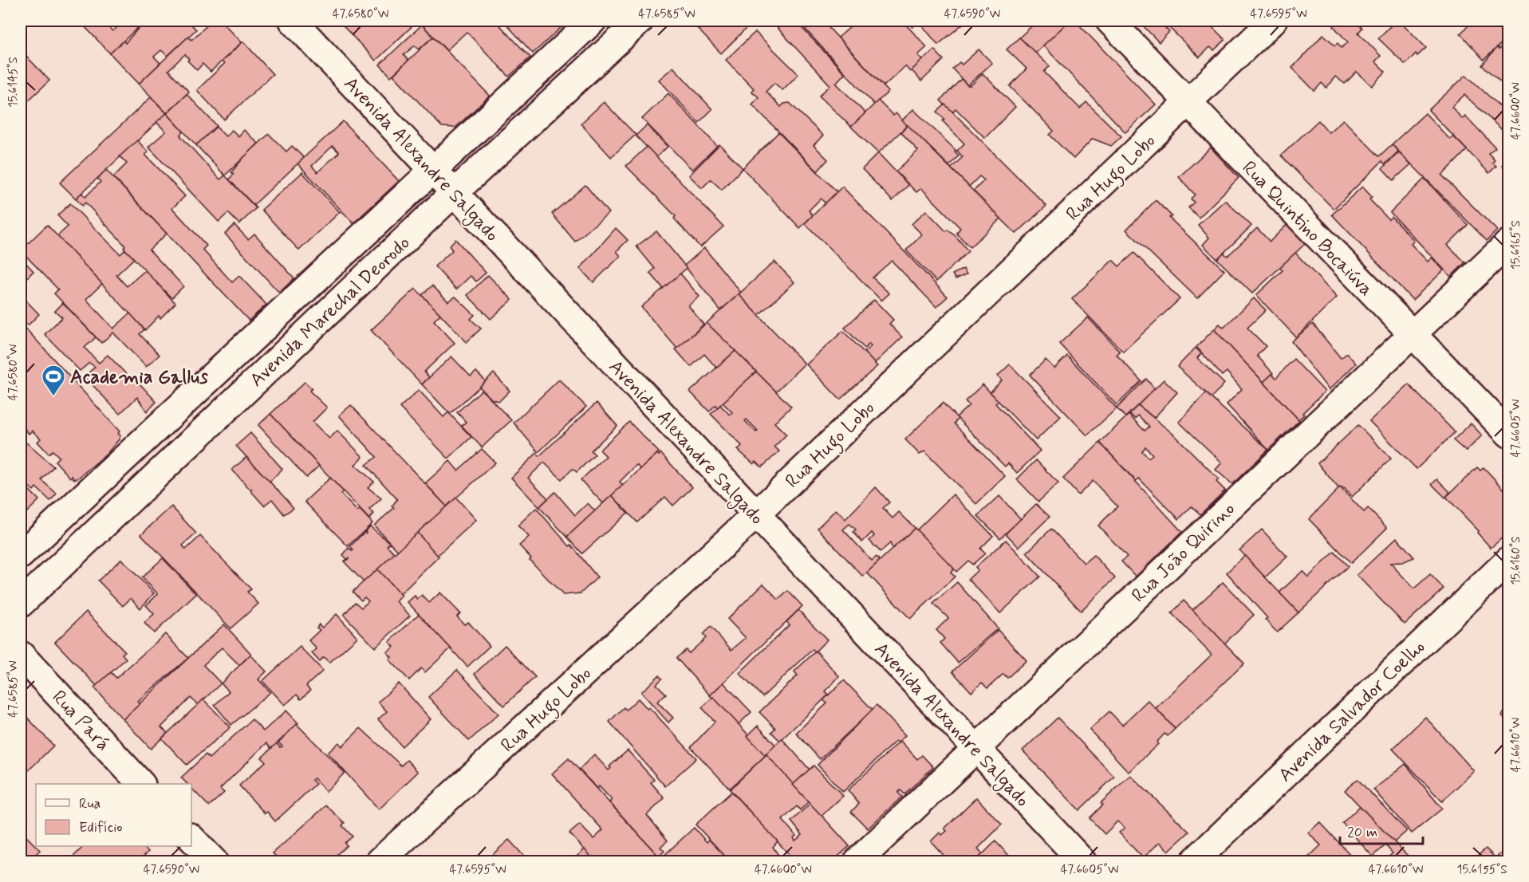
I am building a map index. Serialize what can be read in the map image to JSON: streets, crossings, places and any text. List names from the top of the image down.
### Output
{
  "streets": {
    "street": [
      "Avenida Alexandre Salgado",
      "Rua Hugo Lobo",
      "Rua Quintino Bocaiúva",
      "Avenida Marechal Deorodo",
      "Rua João Quirino",
      "Avenida Salvador Coelho",
      "Rua Pará"
    ]
  },
  "crossings": [
    ["Avenida Alexandre Salgado", "Rua Hugo Lobo"],
    ["Avenida Alexandre Salgado", "Avenida Marechal Deorodo"],
    ["Avenida Alexandre Salgado", "Rua João Quirino"],
    ["Rua Hugo Lobo", "Rua Quintino Bocaiúva"],
    ["Rua Quintino Bocaiúva", "Rua João Quirino"]
  ],
  "places": {
    "sports": ["Academia Gallus"]
  },
  "legend": ["Rua", "Edifício"],
  "scale_bar": "20 m",
  "coordinates": [
    "47.6580°W",
    "47.6585°W",
    "47.6590°W",
    "47.6595°W",
    "15.6145°S",
    "47.6600°W",
    "15.6165°S",
    "47.6605°W",
    "15.6160°S",
    "47.6610°W",
    "15.6155°S"
  ]
}
